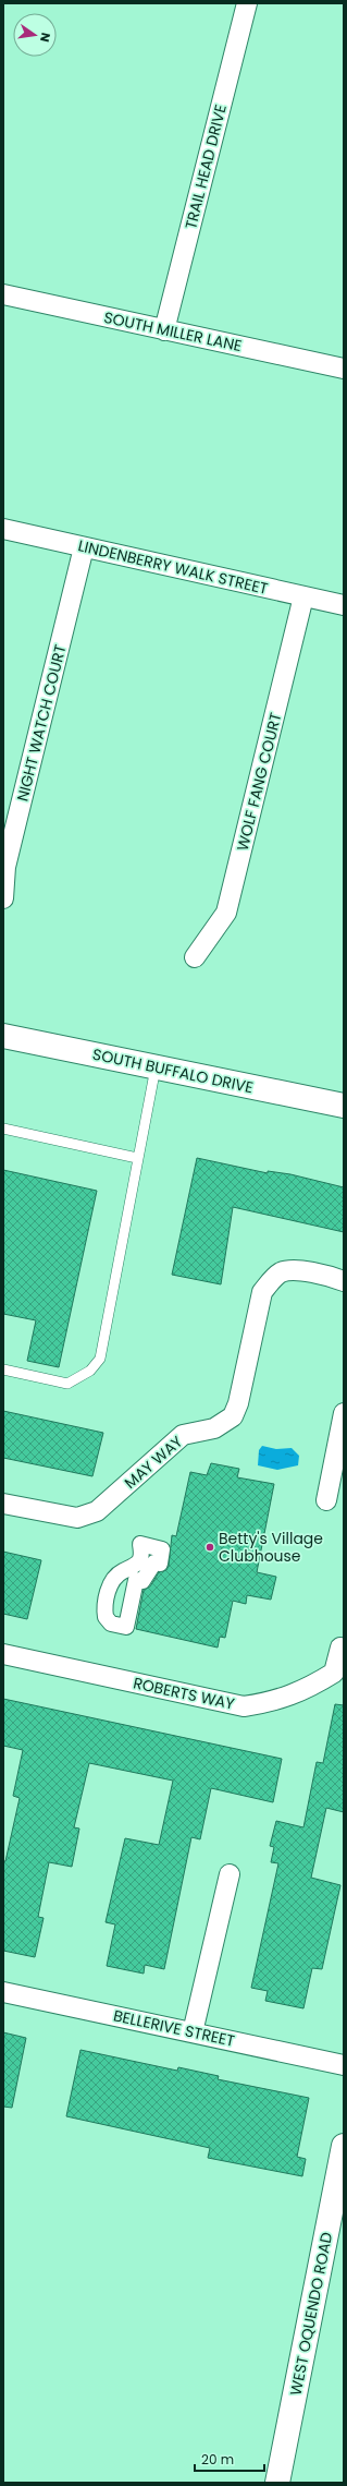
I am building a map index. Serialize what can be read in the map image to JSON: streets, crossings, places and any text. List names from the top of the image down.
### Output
{
  "streets": {
    "main road": ["SOUTH BUFFALO DRIVE", "WEST OQUENDO ROAD"],
    "street": [
      "TRAIL HEAD DRIVE",
      "SOUTH MILLER LANE",
      "LINDENBERRY WALK STREET",
      "NIGHT WATCH COURT",
      "WOLF FANG COURT",
      "MAY WAY",
      "ROBERTS WAY",
      "BELLERIVE STREET"
    ]
  },
  "crossings": [
    ["TRAIL HEAD DRIVE", "SOUTH MILLER LANE"],
    ["LINDENBERRY WALK STREET", "NIGHT WATCH COURT"],
    ["LINDENBERRY WALK STREET", "WOLF FANG COURT"]
  ],
  "places": ["Betty's Village Clubhouse"],
  "scale_bar": "20 m",
  "north": "right"
}
